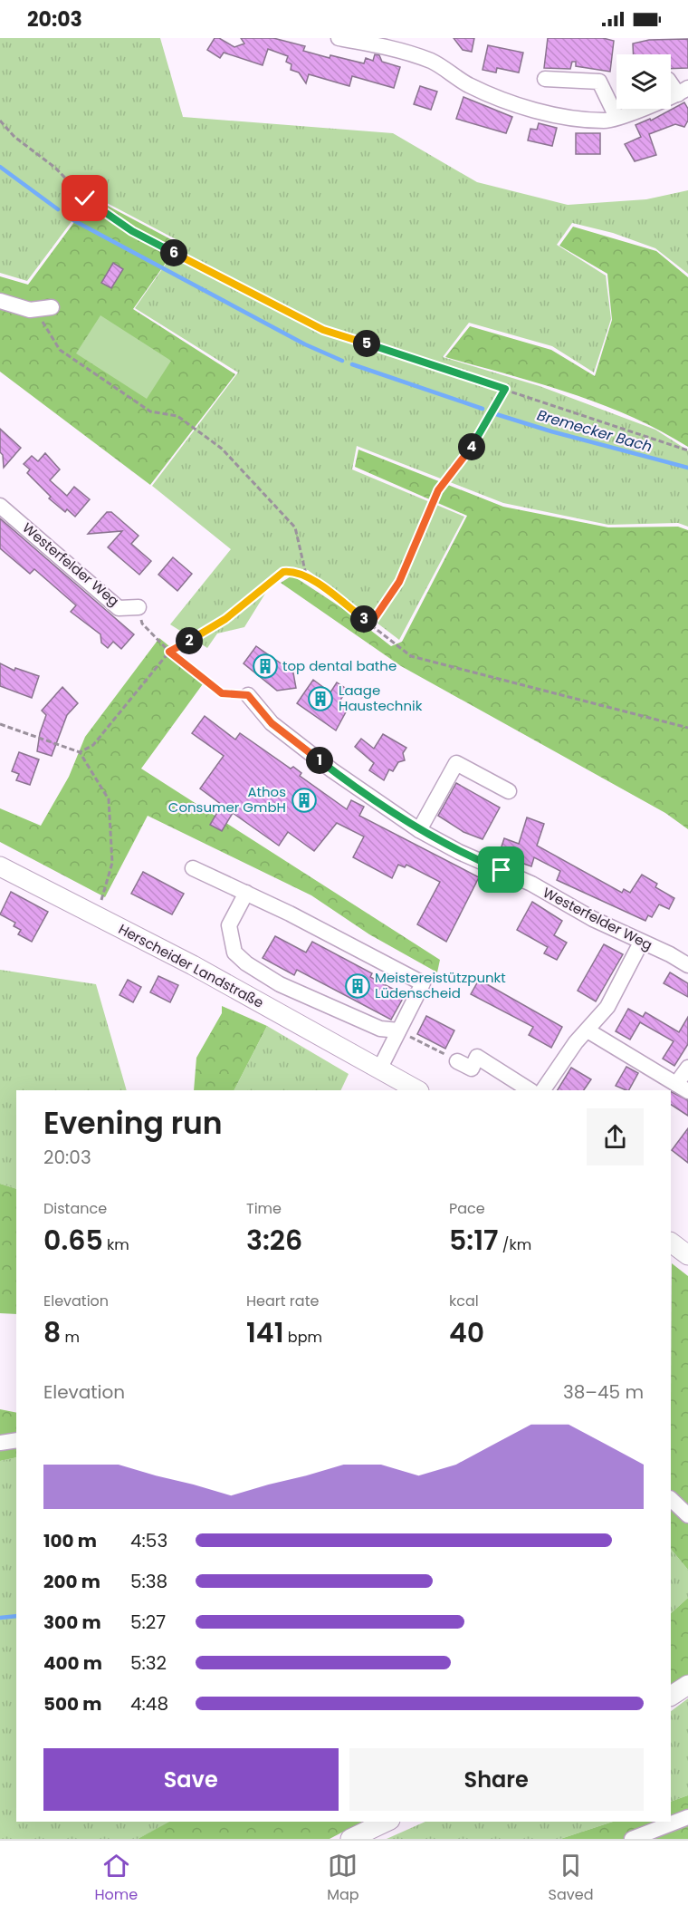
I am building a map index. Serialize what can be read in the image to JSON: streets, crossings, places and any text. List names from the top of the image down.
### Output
{
  "streets": {
    "main road": ["Herscheider Landstraße"],
    "street": ["Westerfelder Weg"]
  },
  "water": ["Bremecker Bach"],
  "places": {
    "building": [
      "top dental bathe",
      "Laage Haustechnik",
      "Athos Consumer GmbH",
      "Meistereistützpunkt Lüdenscheid"
    ]
  },
  "page": {
    "status": "20:03",
    "pins": [
      "6",
      "5",
      "4",
      "3",
      "2",
      "1"
    ],
    "heading": ["Evening run", "20:03"],
    "stats": [
      ["Distance", "0.65 km"],
      ["Time", "3:26"],
      ["Pace", "5:17 /km"],
      ["Elevation", "8 m"],
      ["Heart rate", "141 bpm"],
      ["kcal", "40"]
    ],
    "chart": ["Elevation", "38–45 m"],
    "list": [
      {
        "name": "100 m",
        "note": "4:53"
      },
      {
        "name": "200 m",
        "note": "5:38"
      },
      {
        "name": "300 m",
        "note": "5:27"
      },
      {
        "name": "400 m",
        "note": "5:32"
      },
      {
        "name": "500 m",
        "note": "4:48"
      }
    ],
    "buttons": ["Save", "Share"],
    "tabs": ["Home", "Map", "Saved"]
  }
}
